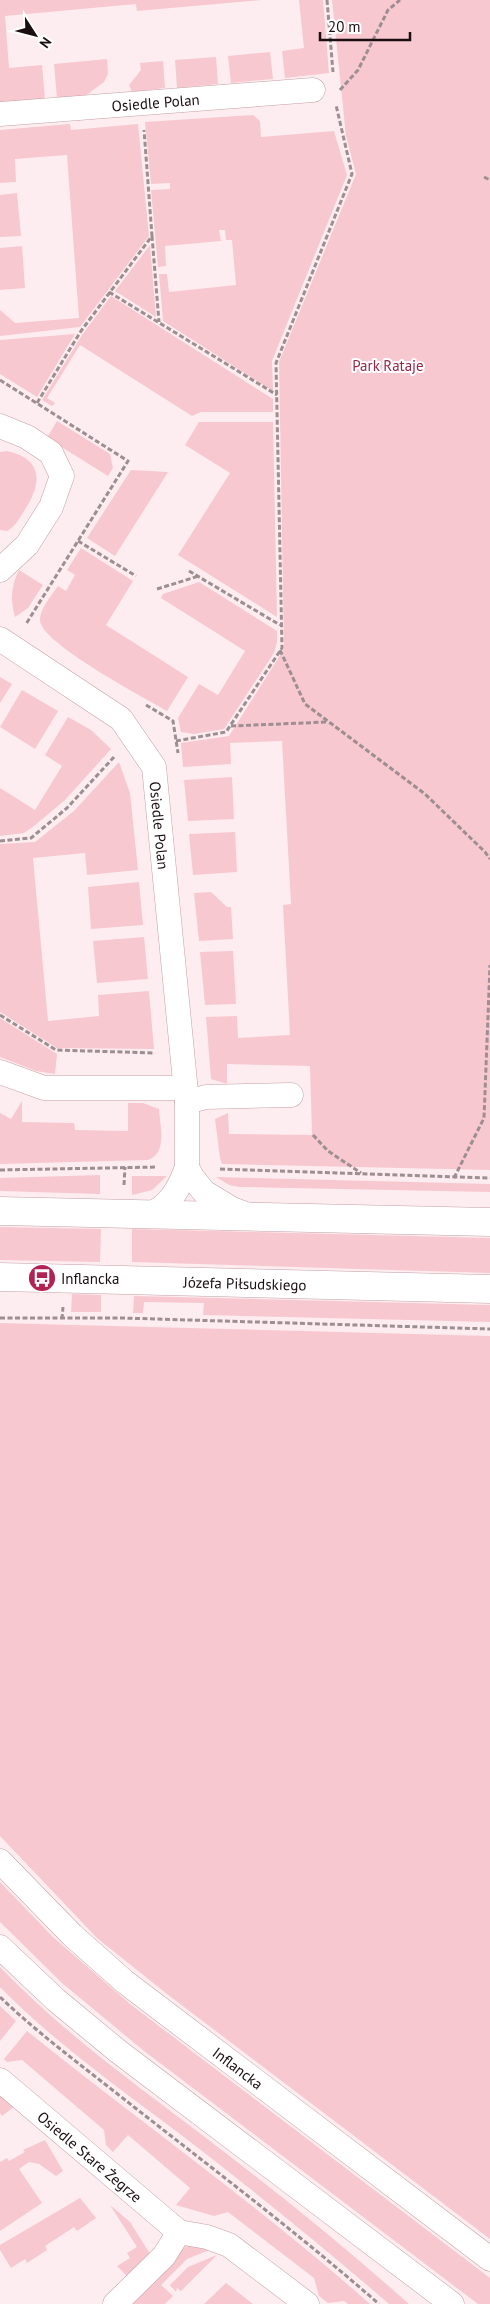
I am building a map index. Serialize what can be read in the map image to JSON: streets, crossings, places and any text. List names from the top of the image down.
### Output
{
  "streets": {
    "street": [
      "Osiedle Polan",
      "Józefa Piłsudskiego",
      "Inflancka",
      "Osiedle Stare Żegrze"
    ]
  },
  "parks": ["Park Rataje"],
  "places": {
    "bus stop": ["Inflancka"]
  },
  "scale_bar": "20 m",
  "north": "bottom right"
}
